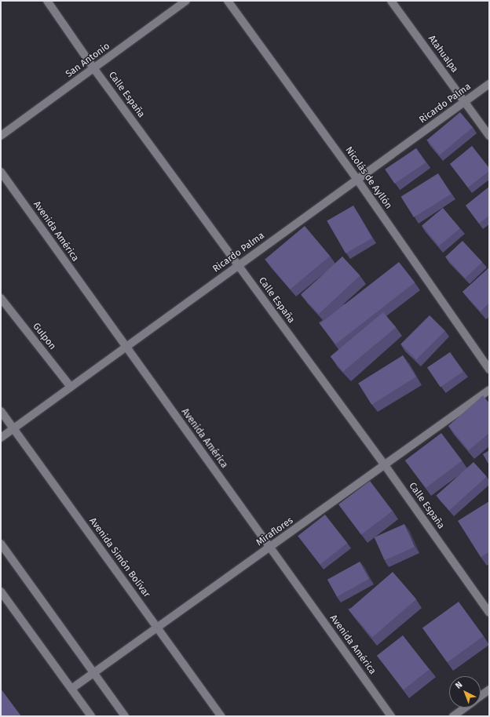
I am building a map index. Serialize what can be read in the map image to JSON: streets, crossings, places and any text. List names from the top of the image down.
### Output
{
  "streets": {
    "street": [
      "Atahualpa",
      "San Antonio",
      "Calle España",
      "Ricardo Palma",
      "Nicolás de Ayllón",
      "Avenida América",
      "Gulpon",
      "Miraflores",
      "Avenida Simón Bolívar"
    ]
  },
  "crossings": [
    ["Atahualpa", "Ricardo Palma"],
    ["San Antonio", "Calle España"],
    ["Calle España", "Ricardo Palma"],
    ["Calle España", "Miraflores"],
    ["Ricardo Palma", "Nicolás de Ayllón"],
    ["Ricardo Palma", "Avenida América"],
    ["Ricardo Palma", "Gulpon"],
    ["Ricardo Palma", "Avenida Simón Bolívar"],
    ["Avenida América", "Miraflores"],
    ["Miraflores", "Avenida Simón Bolívar"]
  ],
  "north": "top left"
}
